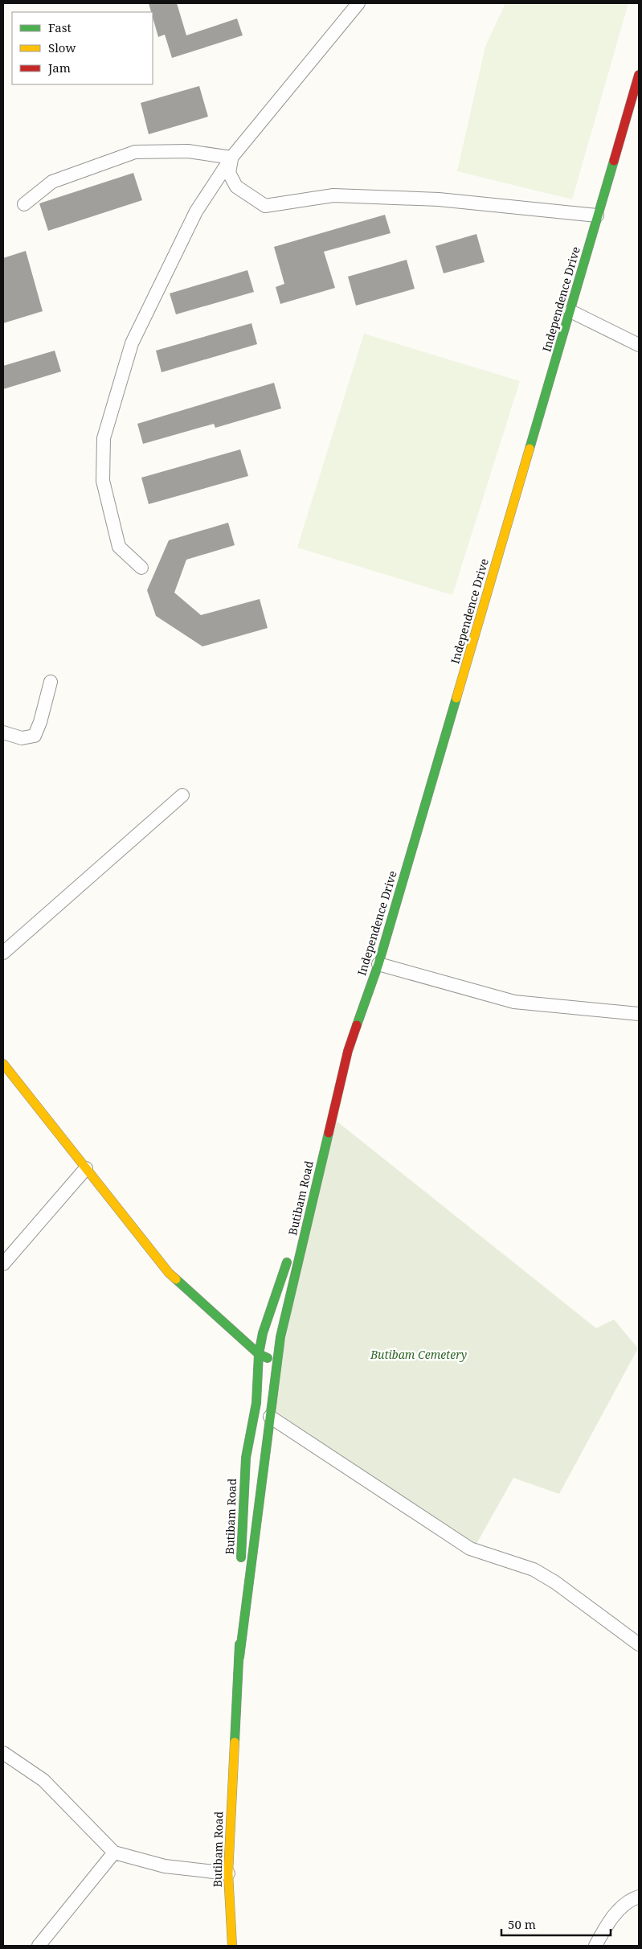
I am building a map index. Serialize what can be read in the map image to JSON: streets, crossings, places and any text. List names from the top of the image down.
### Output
{
  "streets": {
    "main road": ["Independence Drive", "Butibam Road"]
  },
  "crossings": [
    ["Independence Drive", "Butibam Road"]
  ],
  "parks": ["Butibam Cemetery"],
  "legend": ["Fast", "Slow", "Jam"],
  "scale_bar": "50 m"
}
